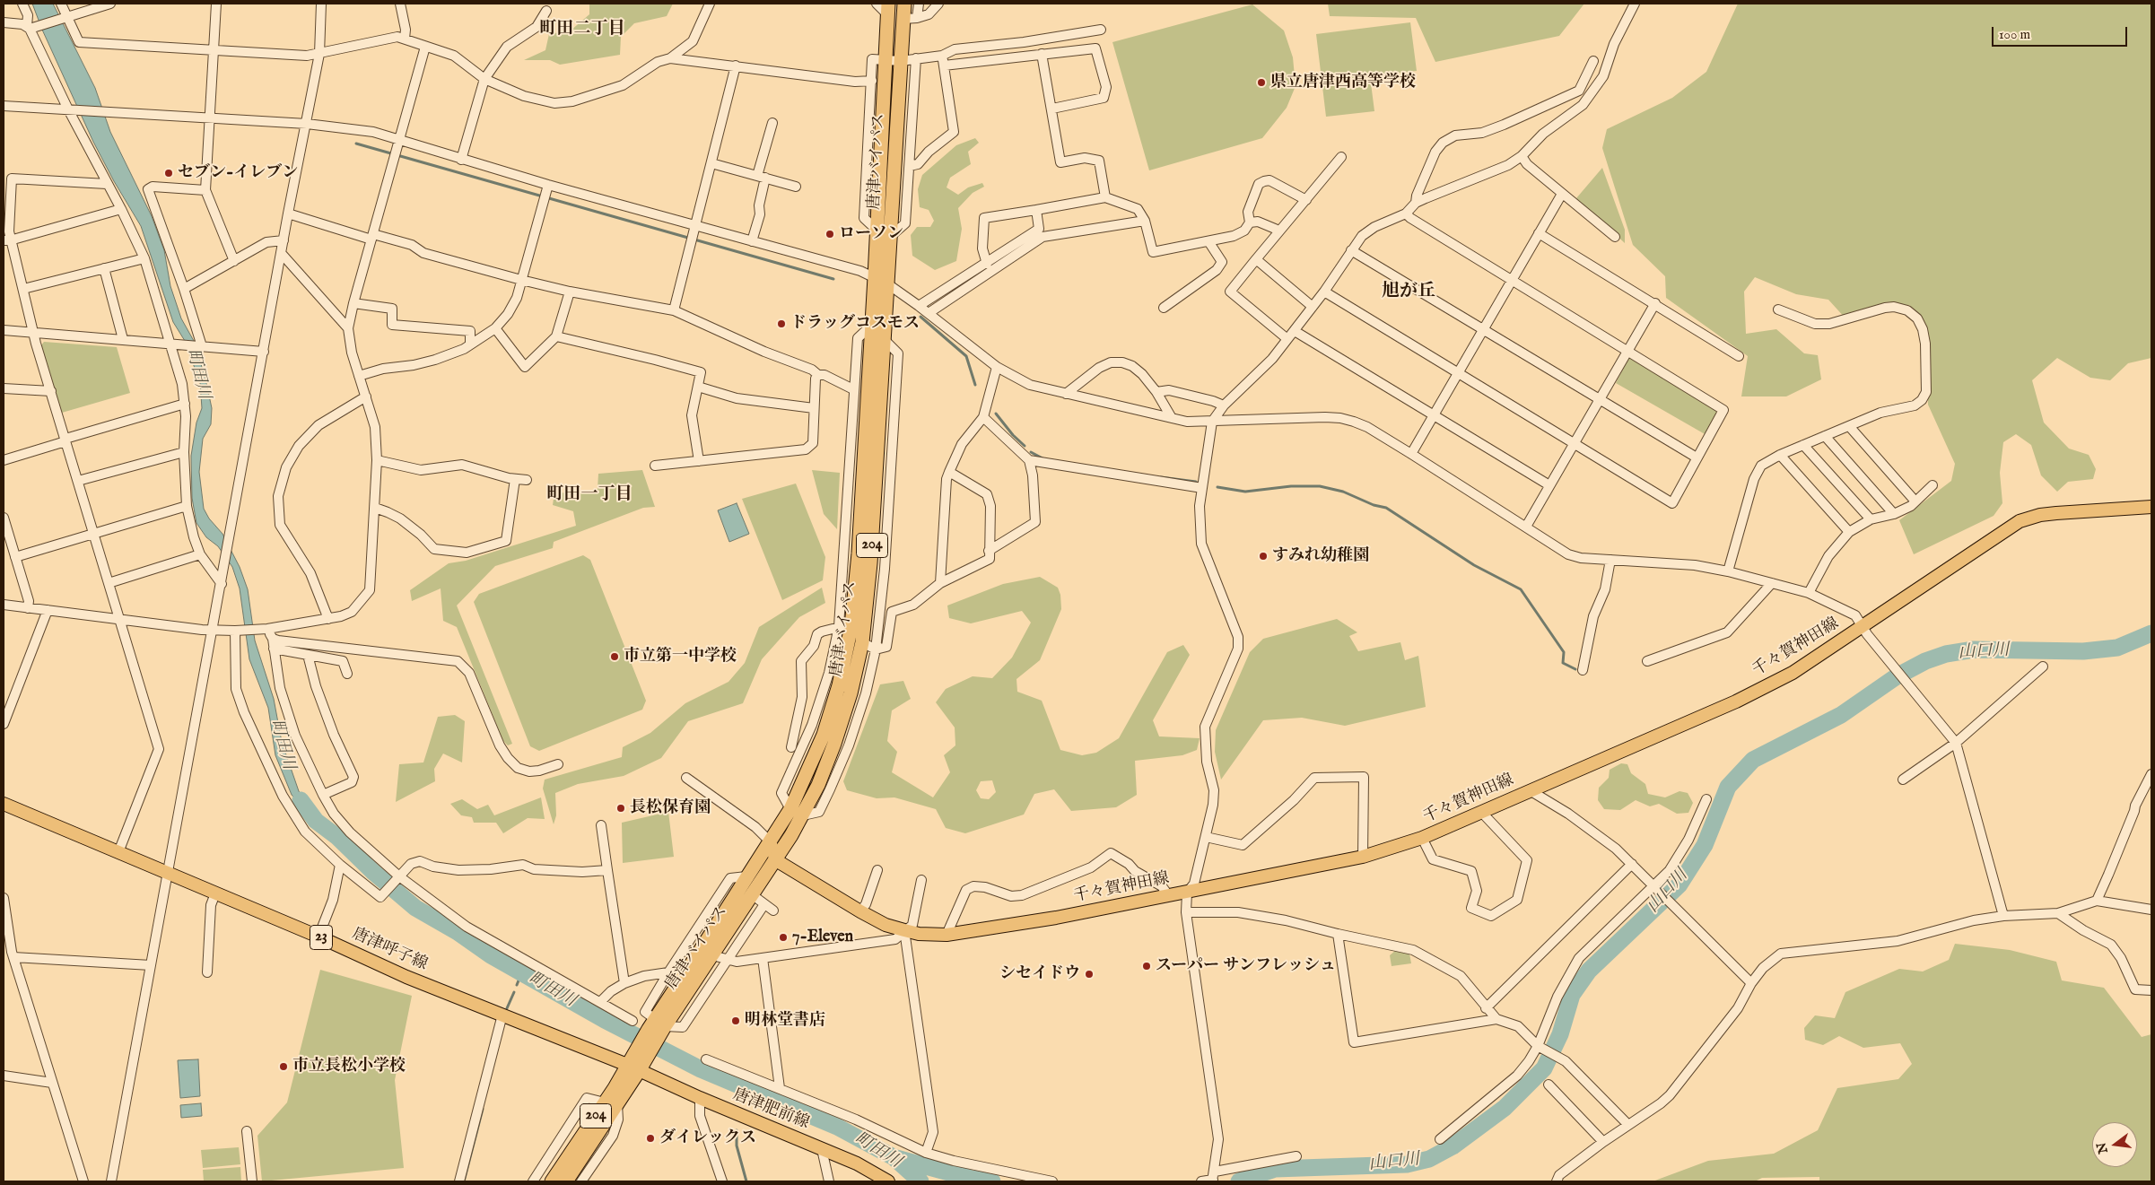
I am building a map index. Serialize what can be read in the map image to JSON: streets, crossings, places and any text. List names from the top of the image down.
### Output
{
  "streets": {
    "highway": ["唐津バイパス", "204"],
    "main road": [
      "千々賀神田線",
      "23",
      "唐津呼子線",
      "唐津肥前線"
    ]
  },
  "crossings": [
    ["唐津バイパス", "千々賀神田線"],
    ["唐津バイパス", "唐津呼子線"],
    ["唐津バイパス", "唐津肥前線"],
    ["唐津呼子線", "唐津肥前線"]
  ],
  "districts": ["町田二丁目", "旭が丘", "町田一丁目"],
  "water": ["町田川", "山口川"],
  "places": [
    "県立唐津西高等学校",
    "セブン-イレブン",
    "ローソン",
    "ドラッグコスモス",
    "すみれ幼稚園",
    "市立第一中学校",
    "長松保育園",
    "7-Eleven",
    "スーパー サンフレッシュ",
    "シセイドウ",
    "明林堂書店",
    "市立長松小学校",
    "ダイレックス"
  ],
  "scale_bar": "100 m",
  "north": "left"
}
